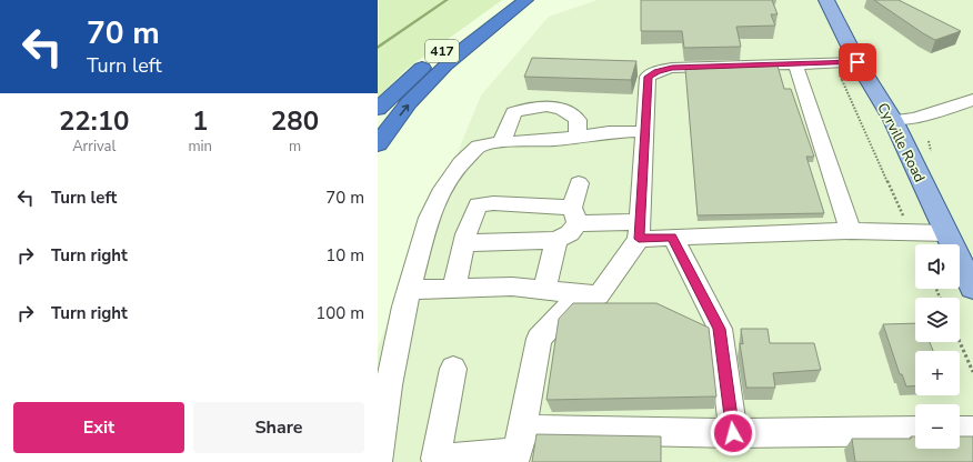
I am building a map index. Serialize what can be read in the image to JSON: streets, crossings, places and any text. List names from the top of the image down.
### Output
{
  "streets": {
    "highway": ["417"],
    "main road": ["Cyrville Road"]
  },
  "page": {
    "turn": ["70 m", "Turn left"],
    "eta": [
      "22:10",
      "Arrival",
      "1",
      "min",
      "280",
      "m"
    ],
    "list": [
      {
        "name": "Turn left",
        "value": "70 m"
      },
      {
        "name": "Turn right",
        "value": "10 m"
      },
      {
        "name": "Turn right",
        "value": "100 m"
      }
    ],
    "map_buttons": ["+", "−"],
    "buttons": ["Exit", "Share"]
  }
}
